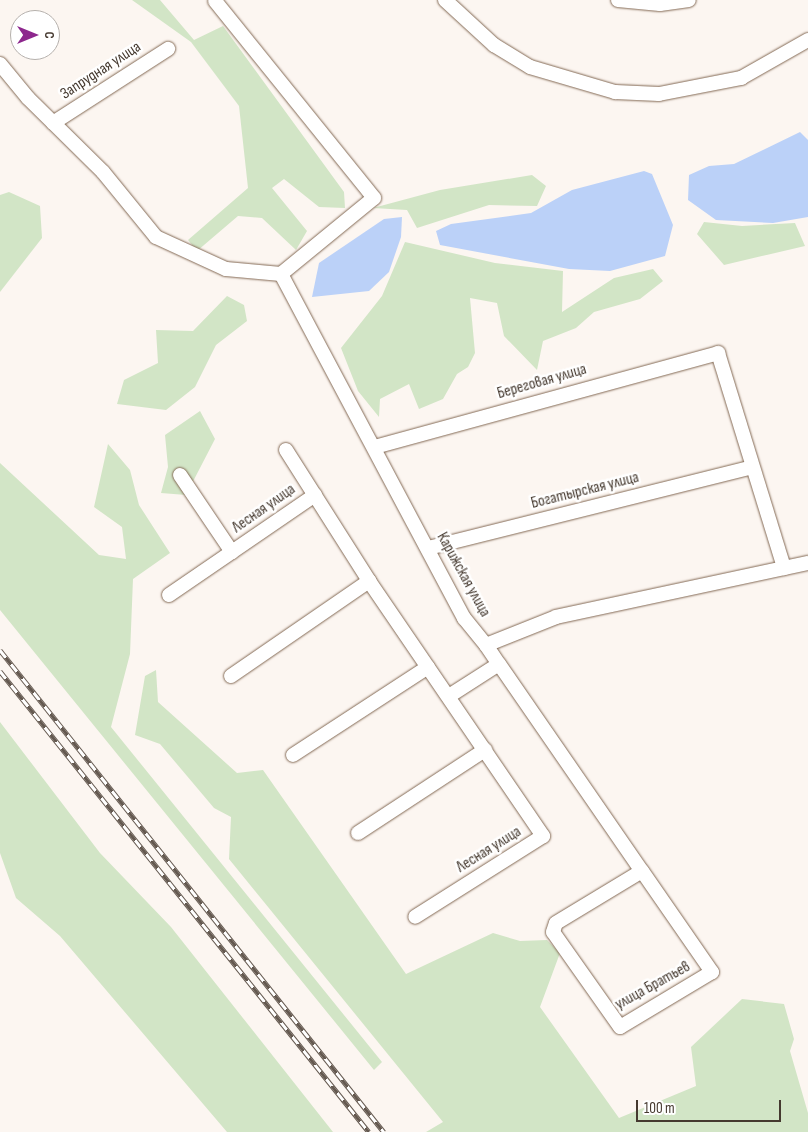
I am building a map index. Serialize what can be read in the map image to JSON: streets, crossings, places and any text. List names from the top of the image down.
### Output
{
  "streets": {
    "street": [
      "Запрудная улица",
      "Береговая улица",
      "Богатырская улица",
      "Лесная улица",
      "Карижская улица",
      "улица Братьев"
    ]
  },
  "crossings": [
    ["Береговая улица", "Богатырская улица"],
    ["Береговая улица", "Карижская улица"],
    ["Богатырская улица", "Карижская улица"],
    ["Карижская улица", "улица Братьев"]
  ],
  "scale_bar": "100 m",
  "north": "right"
}
